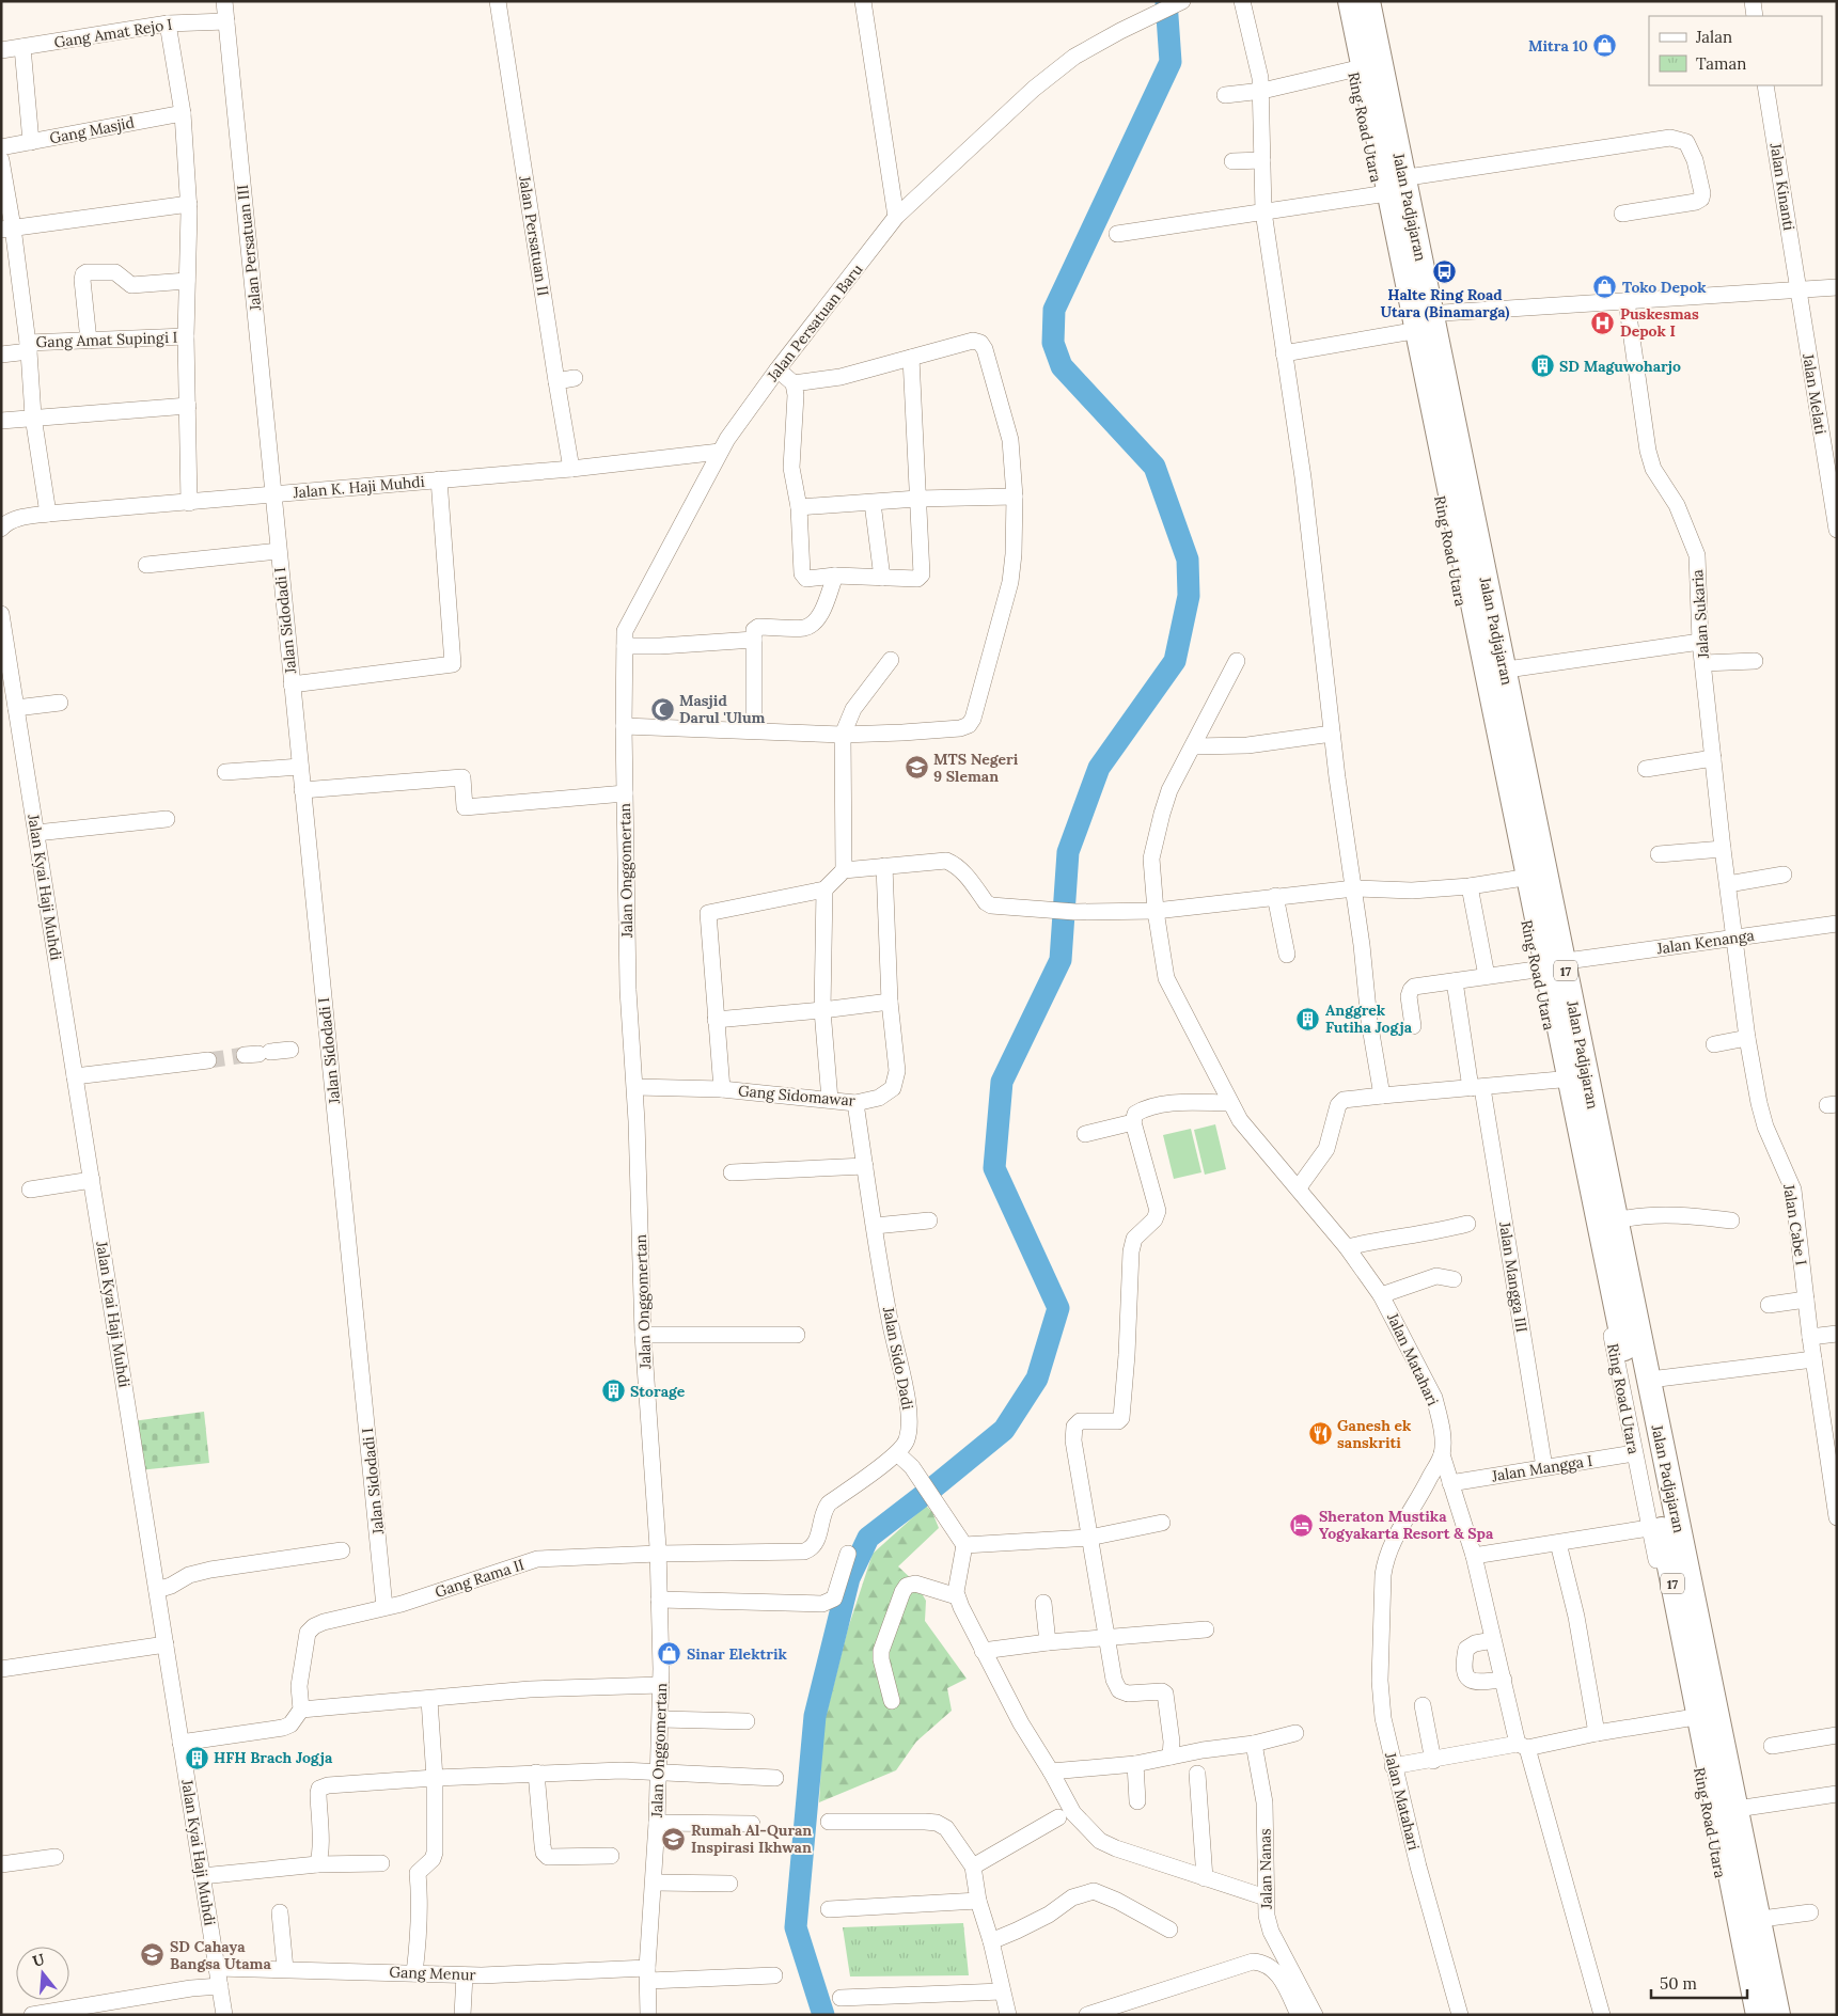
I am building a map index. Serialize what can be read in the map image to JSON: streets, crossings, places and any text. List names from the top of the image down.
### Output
{
  "streets": {
    "highway": ["Jalan Padjajaran", "17"],
    "street": [
      "Gang Amat Rejo I",
      "Ring Road Utara",
      "Gang Masjid",
      "Jalan Kinanti",
      "Jalan Persatuan II",
      "Jalan Persatuan III",
      "Jalan Persatuan Baru",
      "Gang Amat Supingi I",
      "Jalan Melati",
      "Jalan K. Haji Muhdi",
      "Jalan Sukaria",
      "Jalan Sidodadi I",
      "Jalan Onggomertan",
      "Jalan Kyai Haji Muhdi",
      "Jalan Kenanga",
      "Gang Sidomawar",
      "Jalan Cabe I",
      "Jalan Mangga III",
      "Jalan Sido Dadi",
      "Jalan Matahari",
      "Jalan Mangga I",
      "Gang Rama II",
      "Jalan Nanas",
      "Gang Menur"
    ]
  },
  "crossings": [
    ["Gang Amat Rejo I", "Jalan Persatuan III"],
    ["Ring Road Utara", "Jalan Padjajaran"],
    ["Ring Road Utara", "Jalan Mangga I"],
    ["Jalan Kinanti", "Jalan Melati"],
    ["Jalan Persatuan II", "Jalan K. Haji Muhdi"],
    ["Jalan Persatuan III", "Jalan K. Haji Muhdi"],
    ["Jalan Persatuan III", "Jalan Sidodadi I"],
    ["Jalan Persatuan Baru", "Jalan K. Haji Muhdi"],
    ["Jalan Persatuan Baru", "Jalan Onggomertan"],
    ["Jalan K. Haji Muhdi", "Jalan Sidodadi I"],
    ["Jalan Sukaria", "Jalan Kenanga"],
    ["Jalan Sukaria", "Jalan Cabe I"],
    ["Jalan Sidodadi I", "Gang Rama II"],
    ["Jalan Onggomertan", "Gang Sidomawar"],
    ["Jalan Onggomertan", "Jalan Sido Dadi"],
    ["Jalan Onggomertan", "Gang Rama II"],
    ["Jalan Onggomertan", "Gang Menur"],
    ["Jalan Kyai Haji Muhdi", "Gang Menur"],
    ["Jalan Kenanga", "Jalan Cabe I"],
    ["Gang Sidomawar", "Jalan Sido Dadi"],
    ["Jalan Mangga III", "Jalan Mangga I"],
    ["Jalan Sido Dadi", "Gang Rama II"]
  ],
  "places": {
    "shop": ["Mitra 10", "Toko Depok", "Sinar Elektrik"],
    "bus stop": ["Halte Ring Road Utara (Binamarga)"],
    "hospital": ["Puskesmas Depok I"],
    "building": [
      "SD Maguwoharjo",
      "Anggrek Futiha Jogja",
      "Storage",
      "HFH Brach Jogja"
    ],
    "mosque": ["Masjid Darul 'Ulum"],
    "school or university": ["MTS Negeri 9 Sleman", "Rumah Al-Quran Inspirasi Ikhwan", "SD Cahaya Bangsa Utama"],
    "restaurant": ["Ganesh ek sanskriti"],
    "hotel": ["Sheraton Mustika Yogyakarta Resort & Spa"]
  },
  "legend": ["Jalan", "Taman"],
  "scale_bar": "50 m",
  "north": "top"
}
